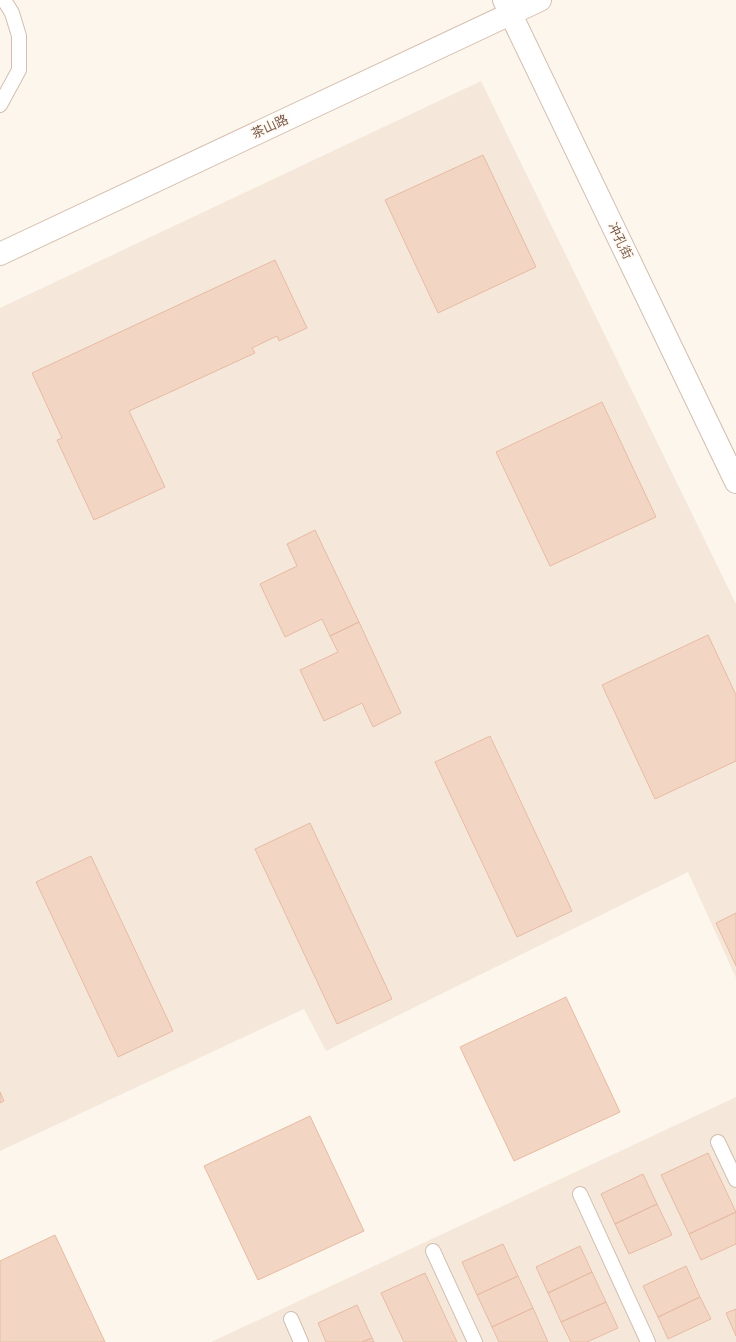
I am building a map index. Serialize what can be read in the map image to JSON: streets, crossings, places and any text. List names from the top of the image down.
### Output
{
  "streets": {
    "main road": ["茶山路", "冲孔街"]
  },
  "crossings": [
    ["茶山路", "冲孔街"]
  ]
}
